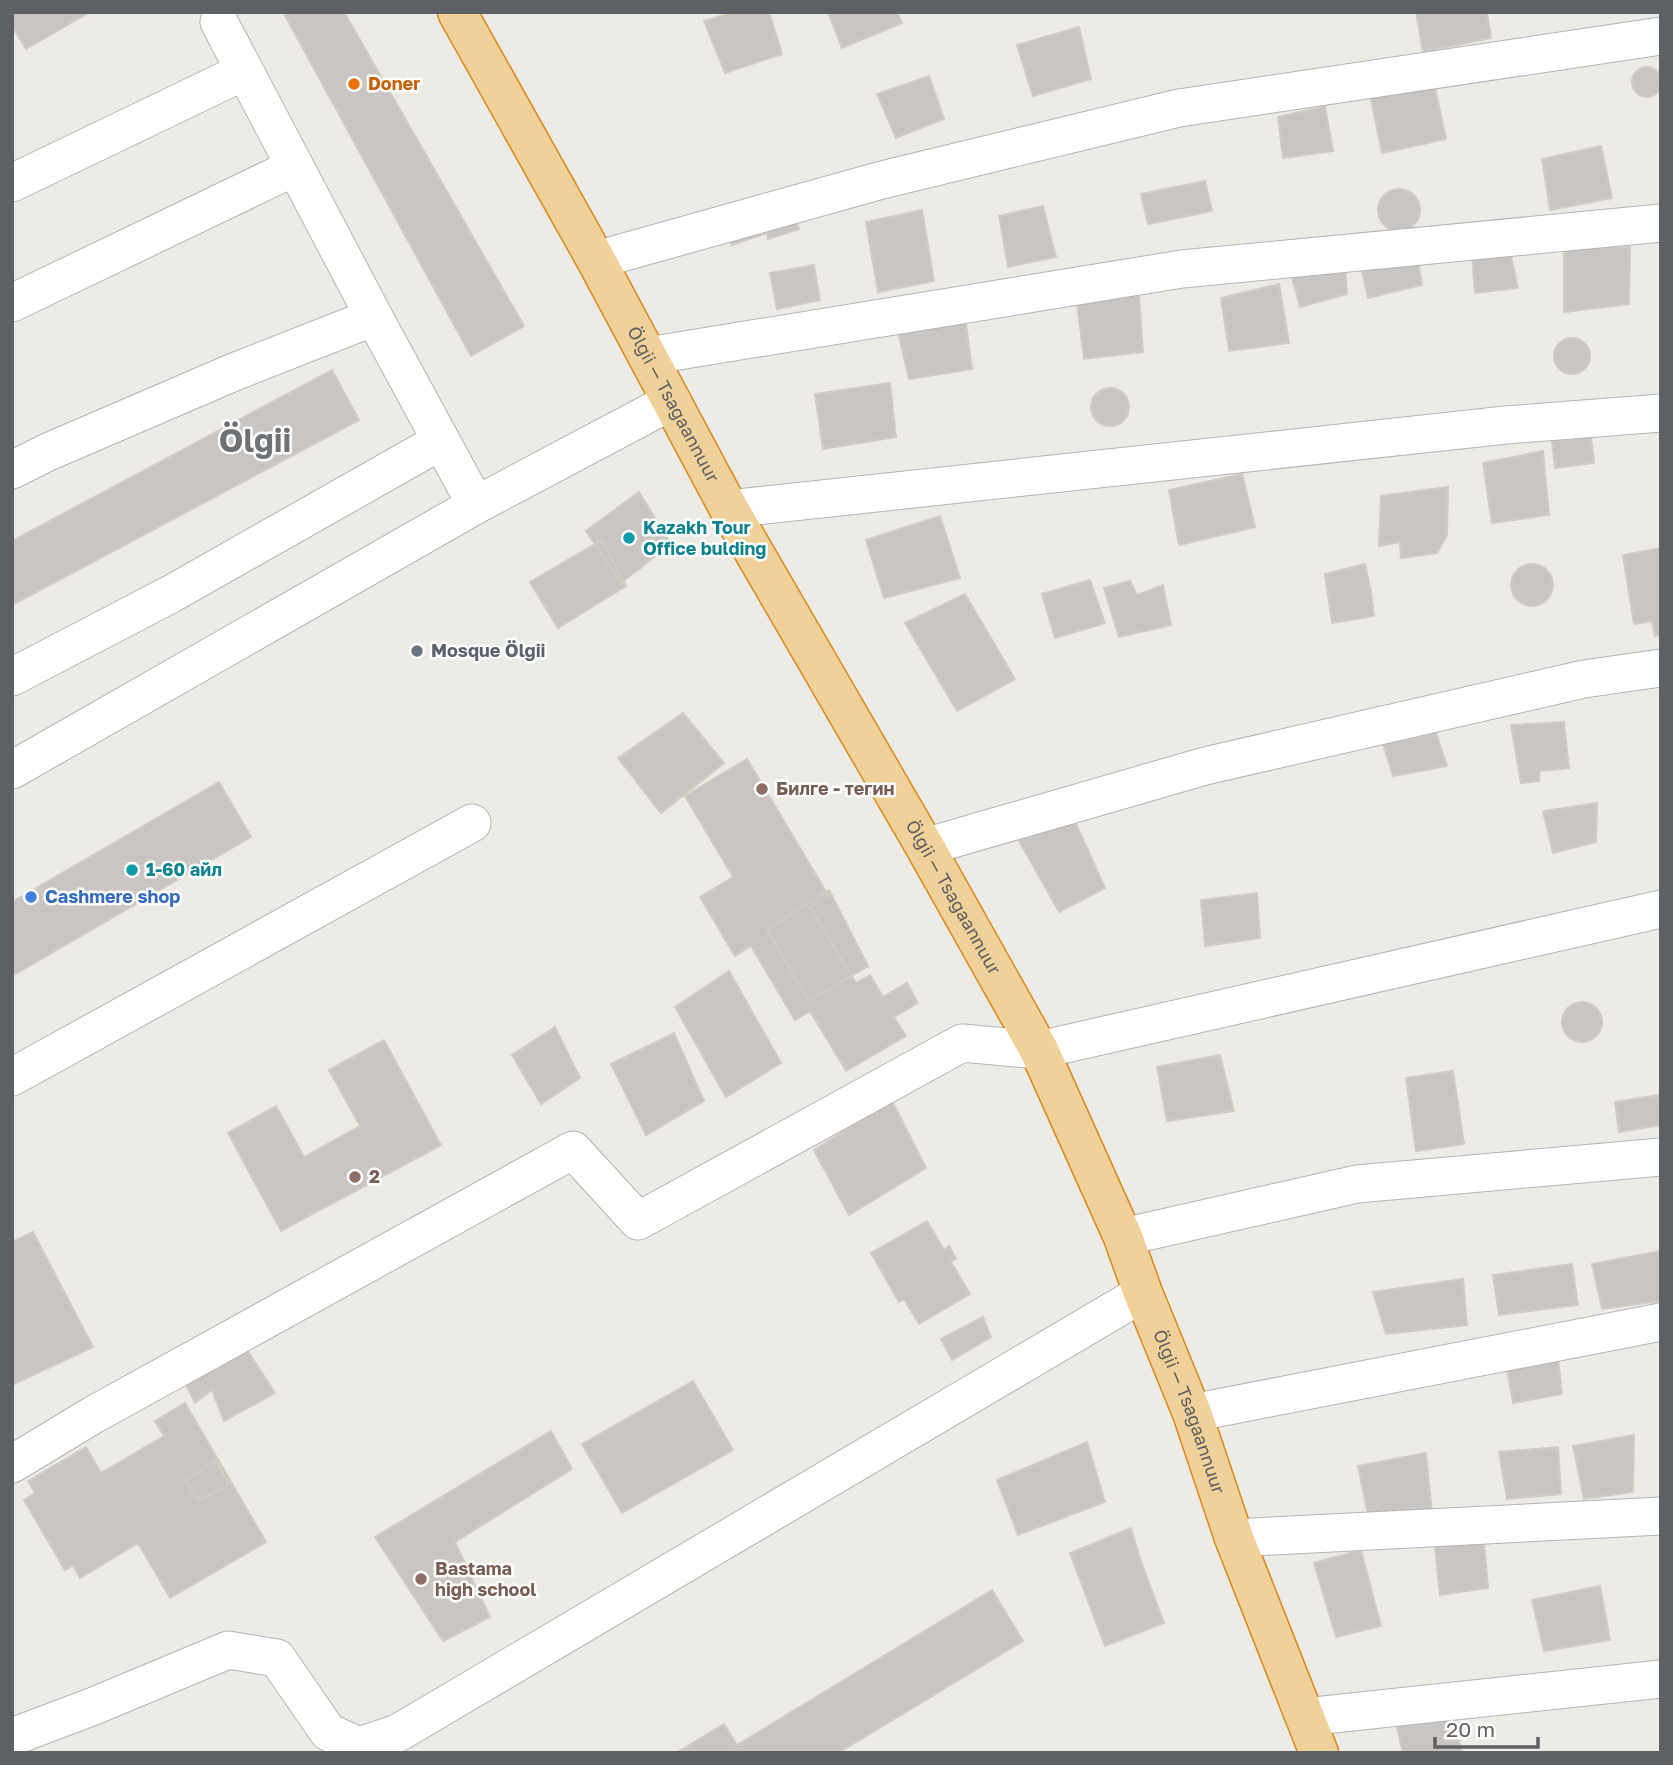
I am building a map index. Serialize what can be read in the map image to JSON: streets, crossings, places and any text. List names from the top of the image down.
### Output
{
  "streets": {
    "highway": ["Ölgii — Tsagaannuur"]
  },
  "districts": ["Ölgii"],
  "places": [
    "Doner",
    "Kazakh Tour Office bulding",
    "Mosque Ölgii",
    "Билге - тегин",
    "1-60 айл",
    "Cashmere shop",
    "2",
    "Bastama high school"
  ],
  "scale_bar": "20 m"
}
